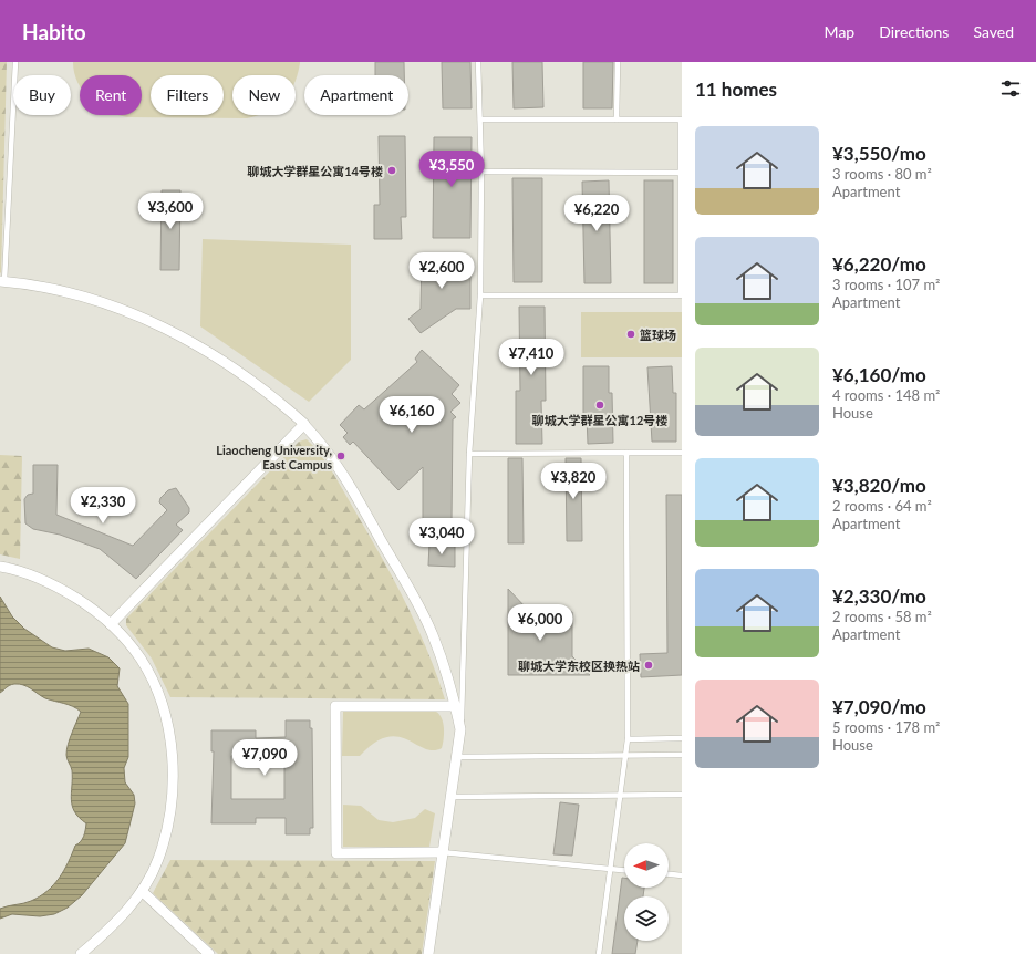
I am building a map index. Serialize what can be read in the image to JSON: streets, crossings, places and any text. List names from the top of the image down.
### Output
{
  "places": [
    "聊城大学群星公寓14号楼",
    "篮球场",
    "聊城大学群星公寓12号楼",
    "Liaocheng University, East Campus",
    "聊城大学东校区换热站"
  ],
  "north": "left",
  "page": {
    "header": "Habito",
    "nav": ["Map", "Directions", "Saved"],
    "heading": "11 homes",
    "chip": [
      "Buy",
      "Rent",
      "Filters",
      "New",
      "Apartment"
    ],
    "list": [
      {
        "name": "¥3,550/mo",
        "note": "3 rooms · 80 m² · Apartment"
      },
      {
        "name": "¥6,220/mo",
        "note": "3 rooms · 107 m² · Apartment"
      },
      {
        "name": "¥6,160/mo",
        "note": "4 rooms · 148 m² · House"
      },
      {
        "name": "¥3,820/mo",
        "note": "2 rooms · 64 m² · Apartment"
      },
      {
        "name": "¥2,330/mo",
        "note": "2 rooms · 58 m² · Apartment"
      },
      {
        "name": "¥7,090/mo",
        "note": "5 rooms · 178 m² · House"
      }
    ],
    "price": [
      "¥3,550",
      "¥3,600",
      "¥6,220",
      "¥2,600",
      "¥7,410",
      "¥6,160",
      "¥3,820",
      "¥2,330",
      "¥3,040",
      "¥6,000",
      "¥7,090"
    ]
  }
}
